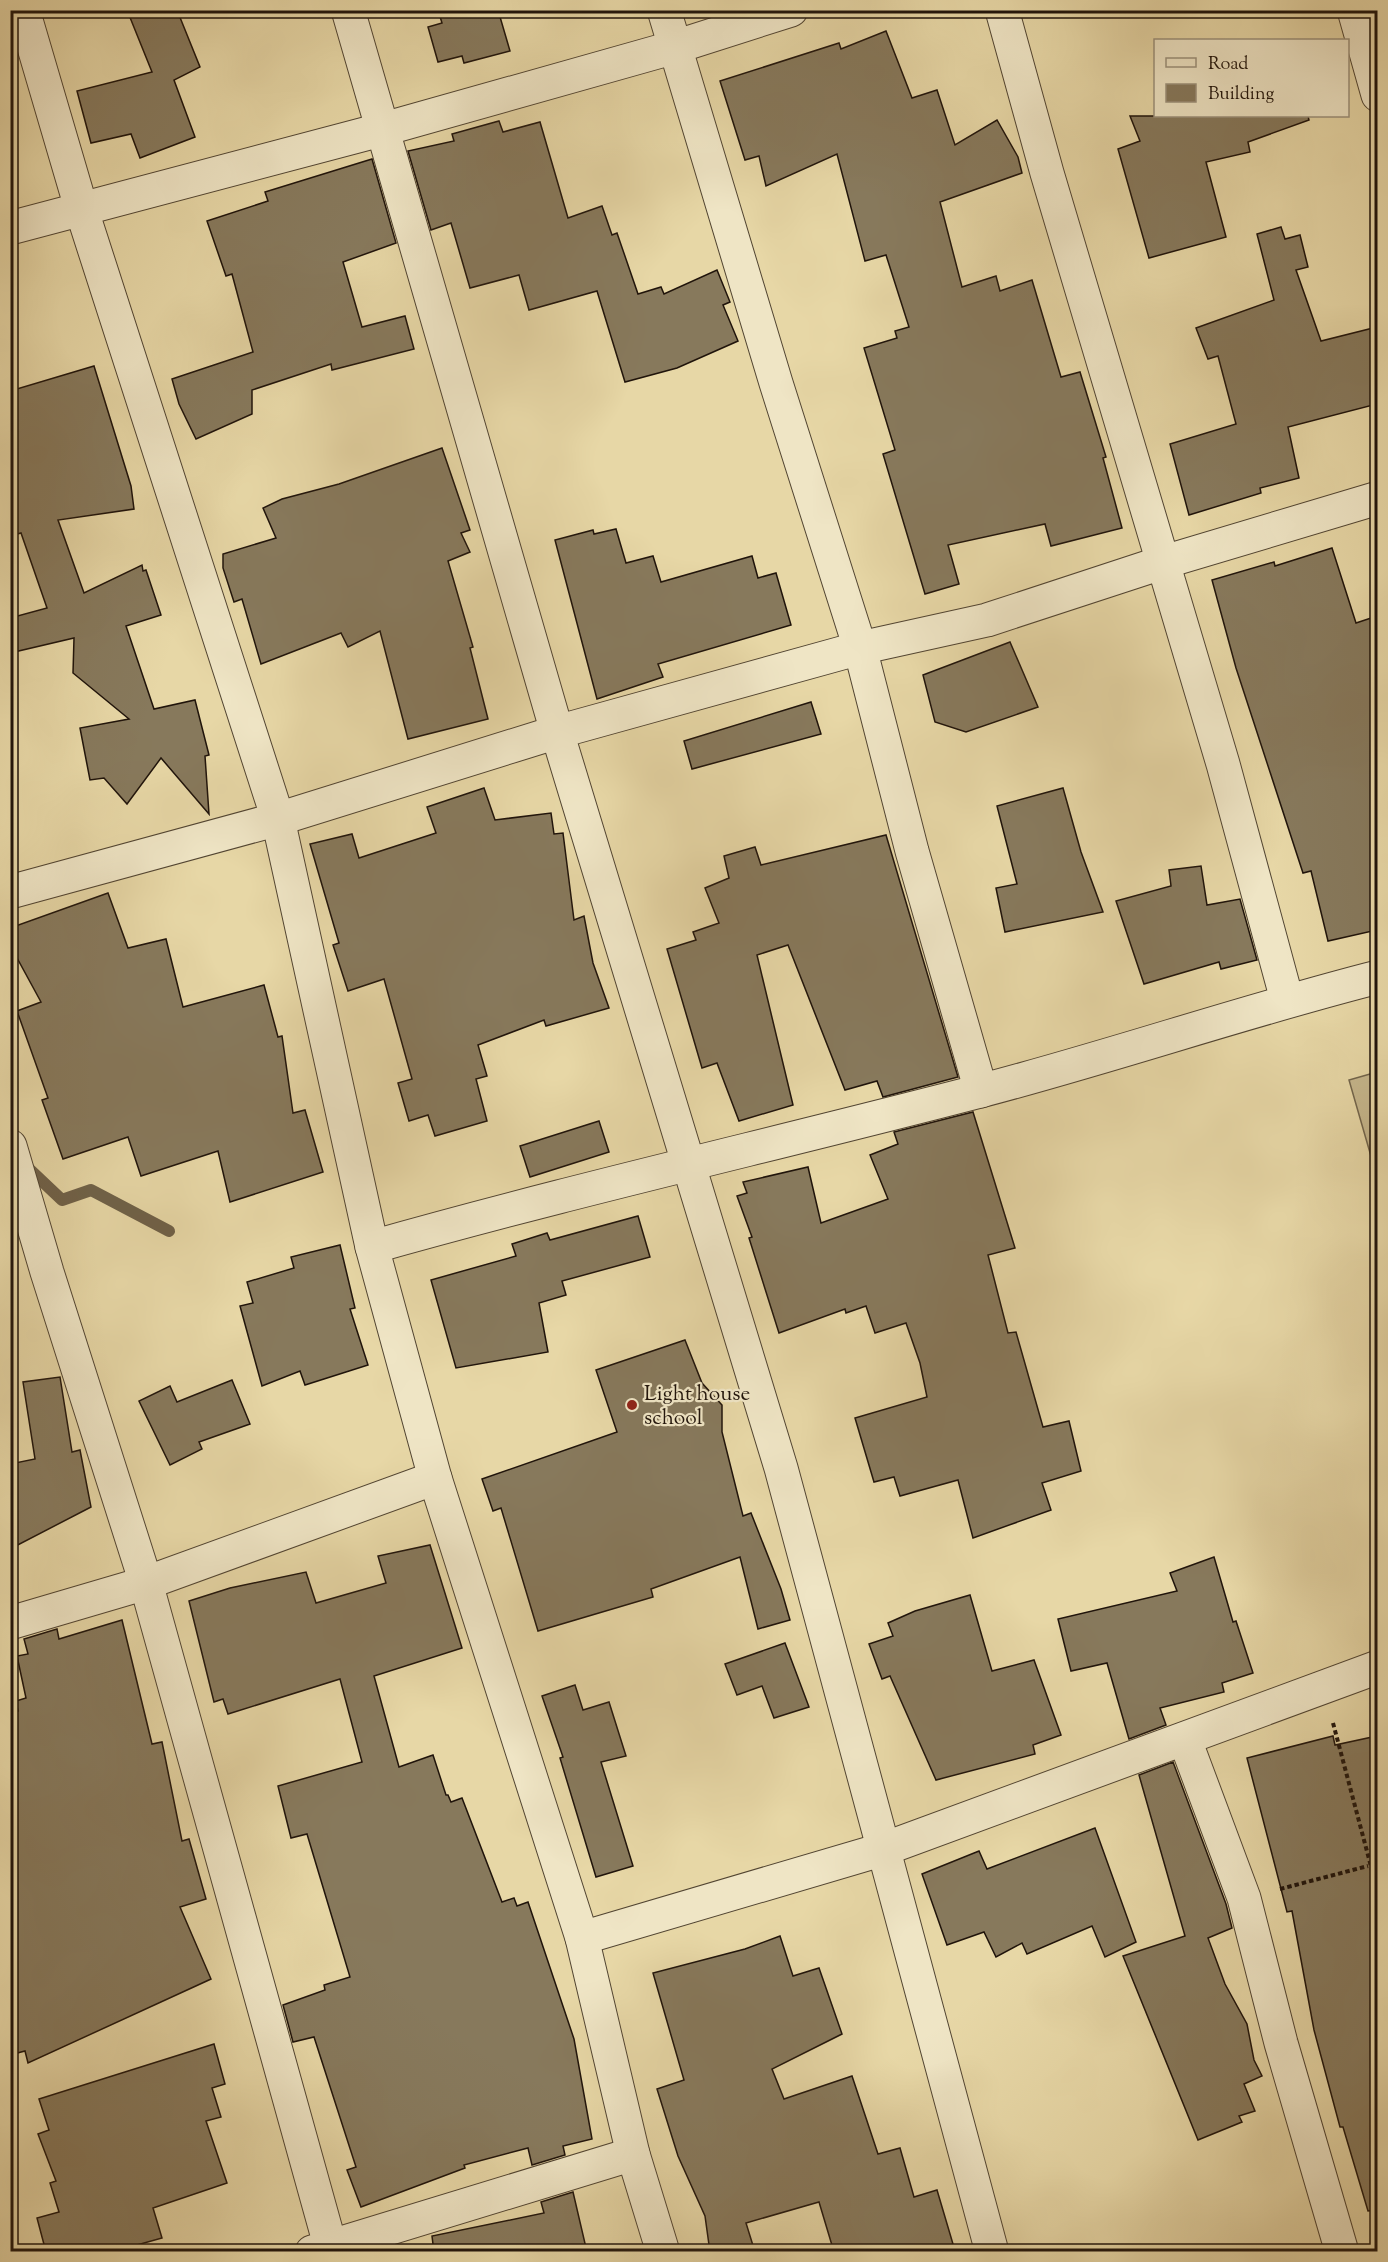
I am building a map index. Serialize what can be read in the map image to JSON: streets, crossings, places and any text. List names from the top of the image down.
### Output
{
  "places": ["Light house school"],
  "legend": ["Road", "Building"]
}
